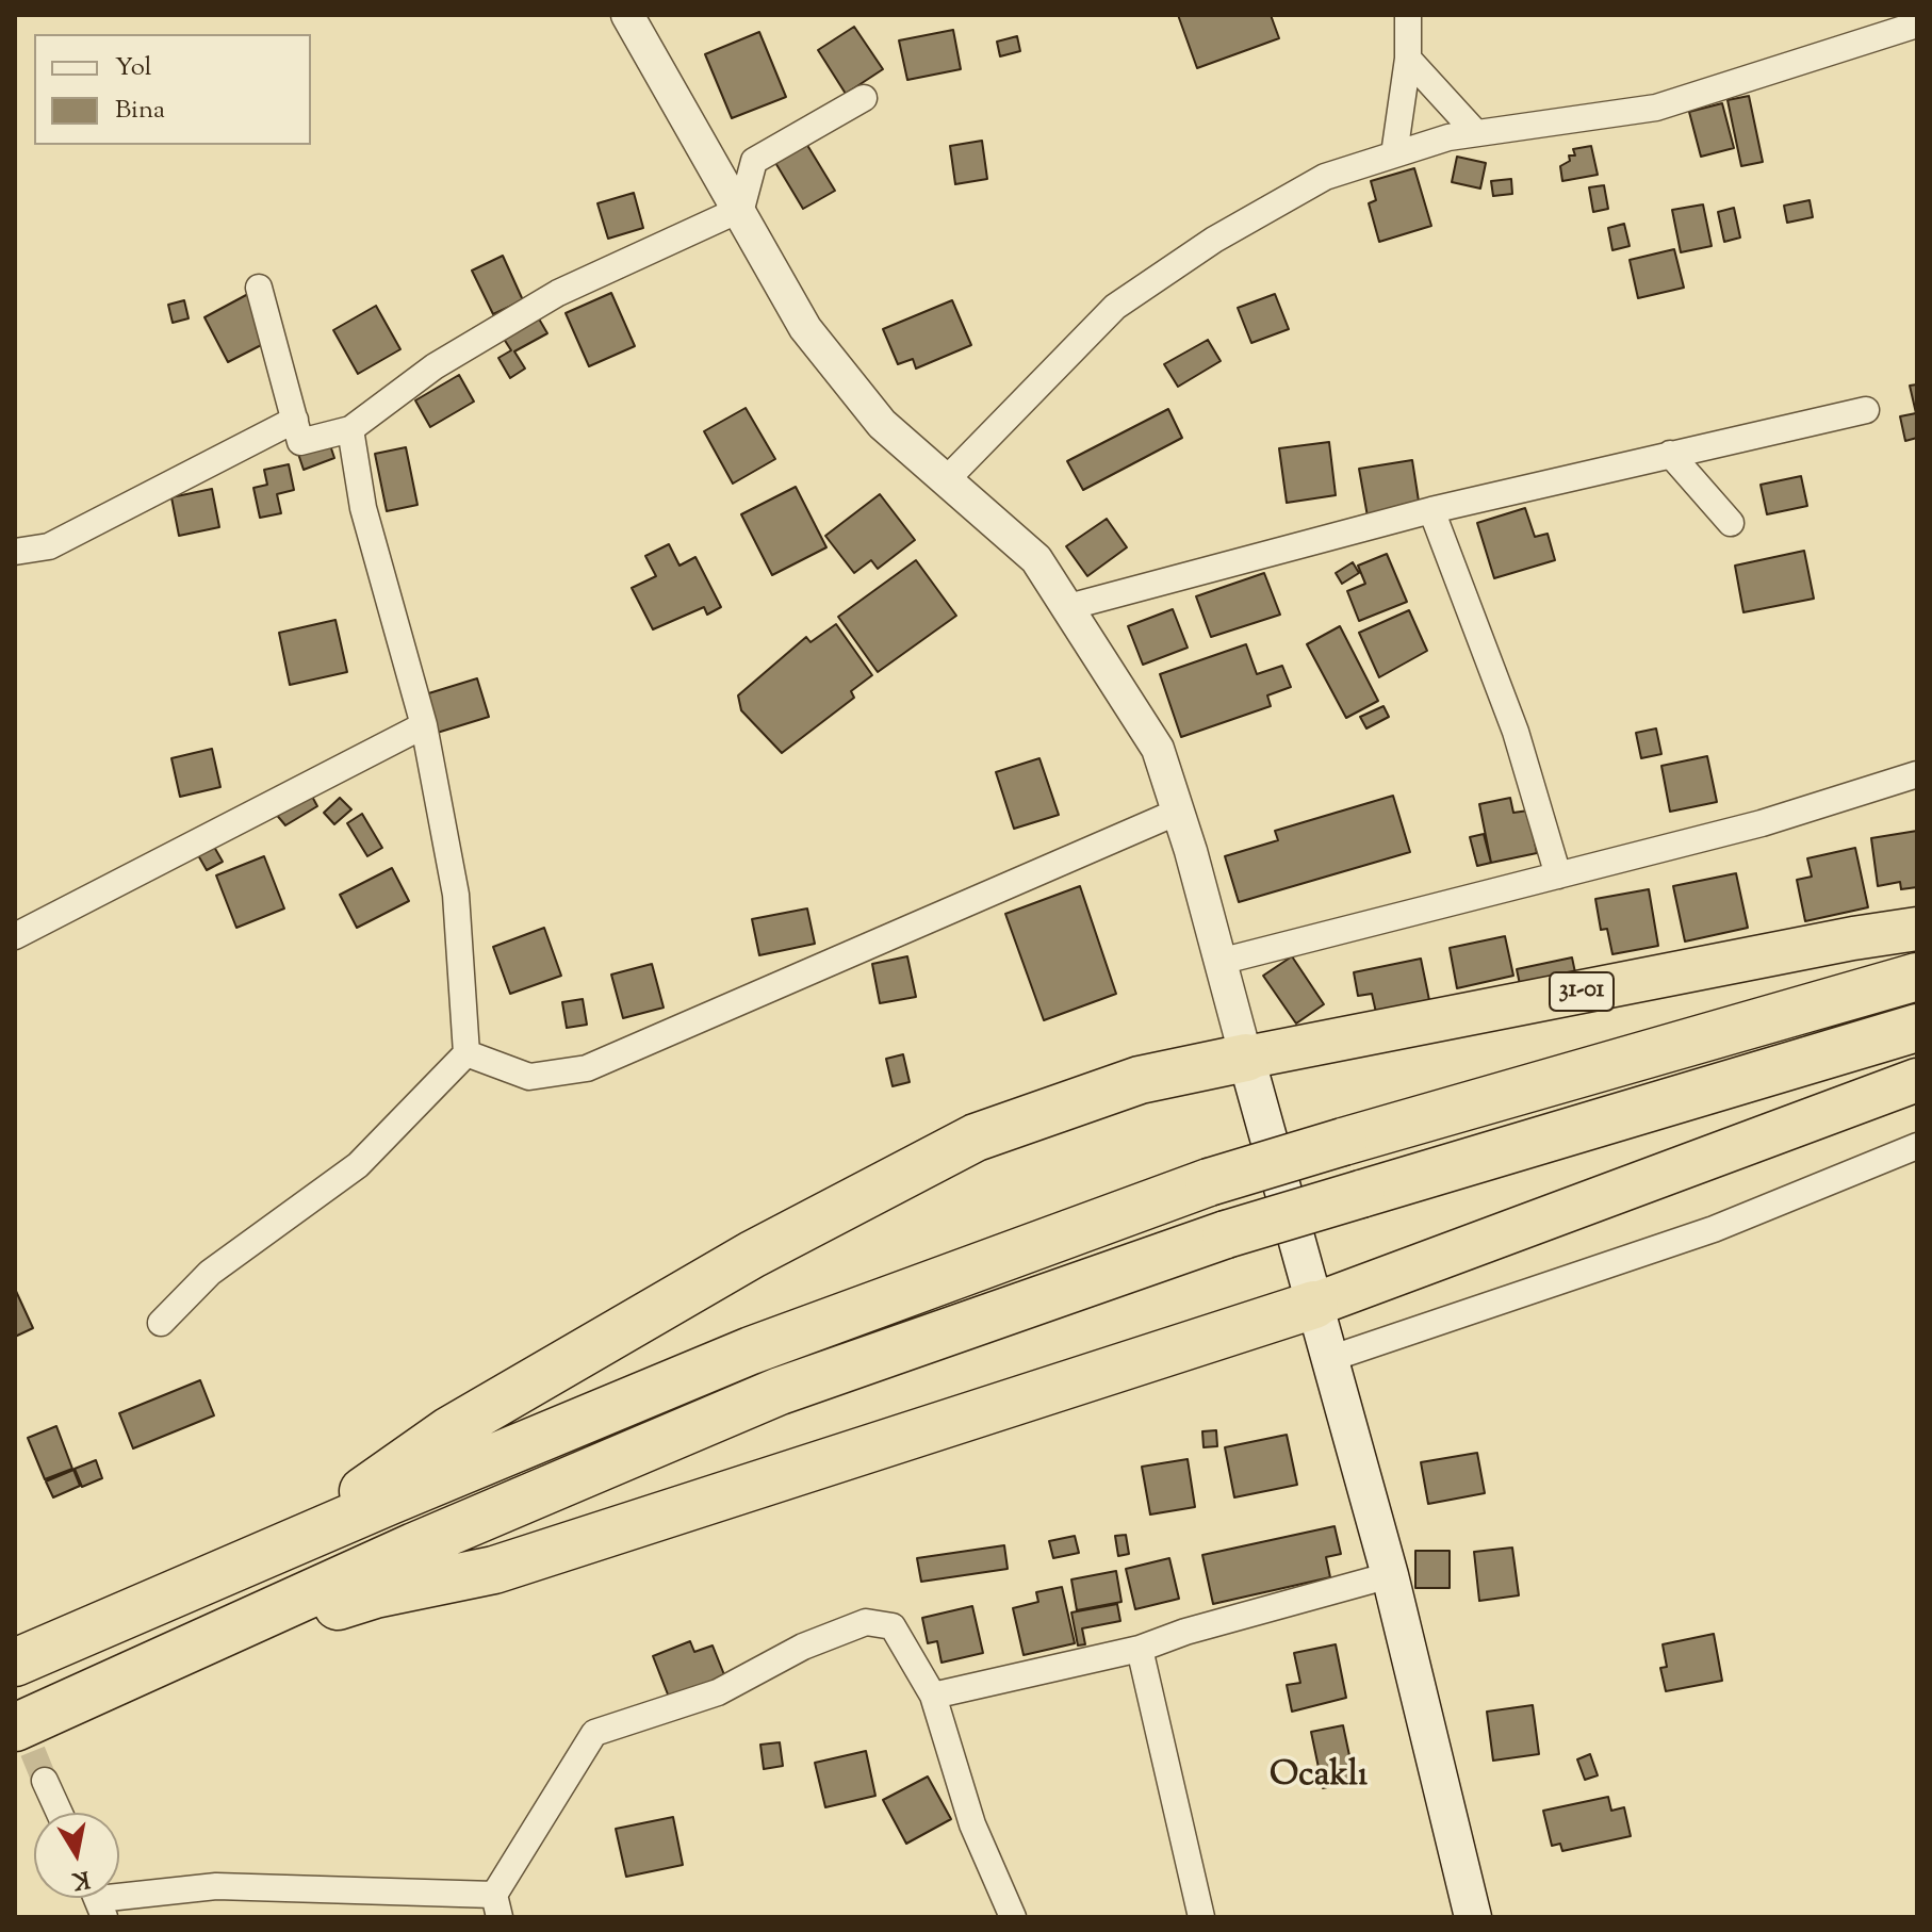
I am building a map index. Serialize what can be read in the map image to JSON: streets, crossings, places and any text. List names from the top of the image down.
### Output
{
  "streets": {
    "highway": ["31-01"]
  },
  "districts": ["Ocaklı"],
  "legend": ["Yol", "Bina"],
  "north": "bottom"
}
